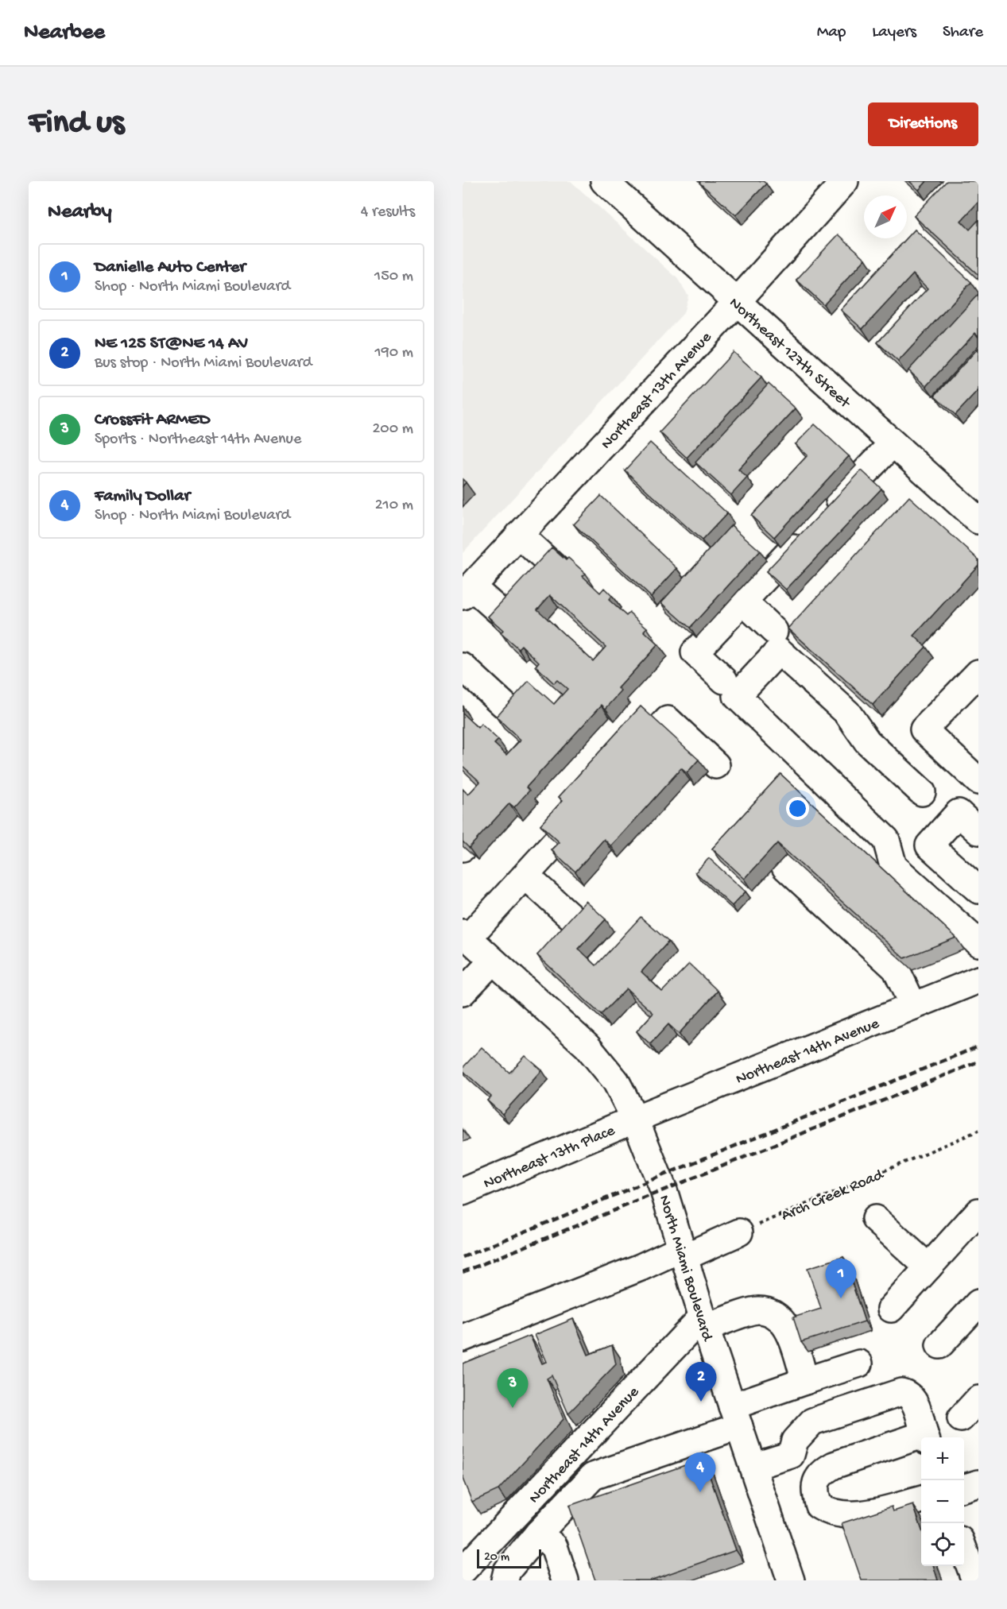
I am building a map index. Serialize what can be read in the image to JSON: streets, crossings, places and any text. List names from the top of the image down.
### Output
{
  "streets": {
    "street": [
      "Northeast 127th Street",
      "Northeast 13th Avenue",
      "Northeast 14th Avenue",
      "Northeast 13th Place",
      "North Miami Boulevard"
    ],
    "path": ["Arch Creek Road"]
  },
  "crossings": [
    ["Northeast 127th Street", "Northeast 13th Avenue"],
    ["Northeast 14th Avenue", "Northeast 13th Place"],
    ["Northeast 14th Avenue", "North Miami Boulevard"],
    ["Northeast 13th Place", "North Miami Boulevard"]
  ],
  "scale_bar": "20 m",
  "north": "top right",
  "page": {
    "header": "Nearbee",
    "nav": ["Map", "Layers", "Share"],
    "buttons": "Directions",
    "title": "Find us",
    "heading": ["Nearby", "4 results"],
    "list": [
      {
        "mark": "1",
        "name": "Danielle Auto Center",
        "note": "Shop · North Miami Boulevard",
        "value": "150 m"
      },
      {
        "mark": "2",
        "name": "NE 125 ST@NE 14 AV",
        "note": "Bus stop · North Miami Boulevard",
        "value": "190 m"
      },
      {
        "mark": "3",
        "name": "CrossFit ARMED",
        "note": "Sports · Northeast 14th Avenue",
        "value": "200 m"
      },
      {
        "mark": "4",
        "name": "Family Dollar",
        "note": "Shop · North Miami Boulevard",
        "value": "210 m"
      }
    ],
    "pins": [
      "1",
      "2",
      "3",
      "4"
    ],
    "map_buttons": ["+", "−"],
    "scale": "20 m"
  }
}
